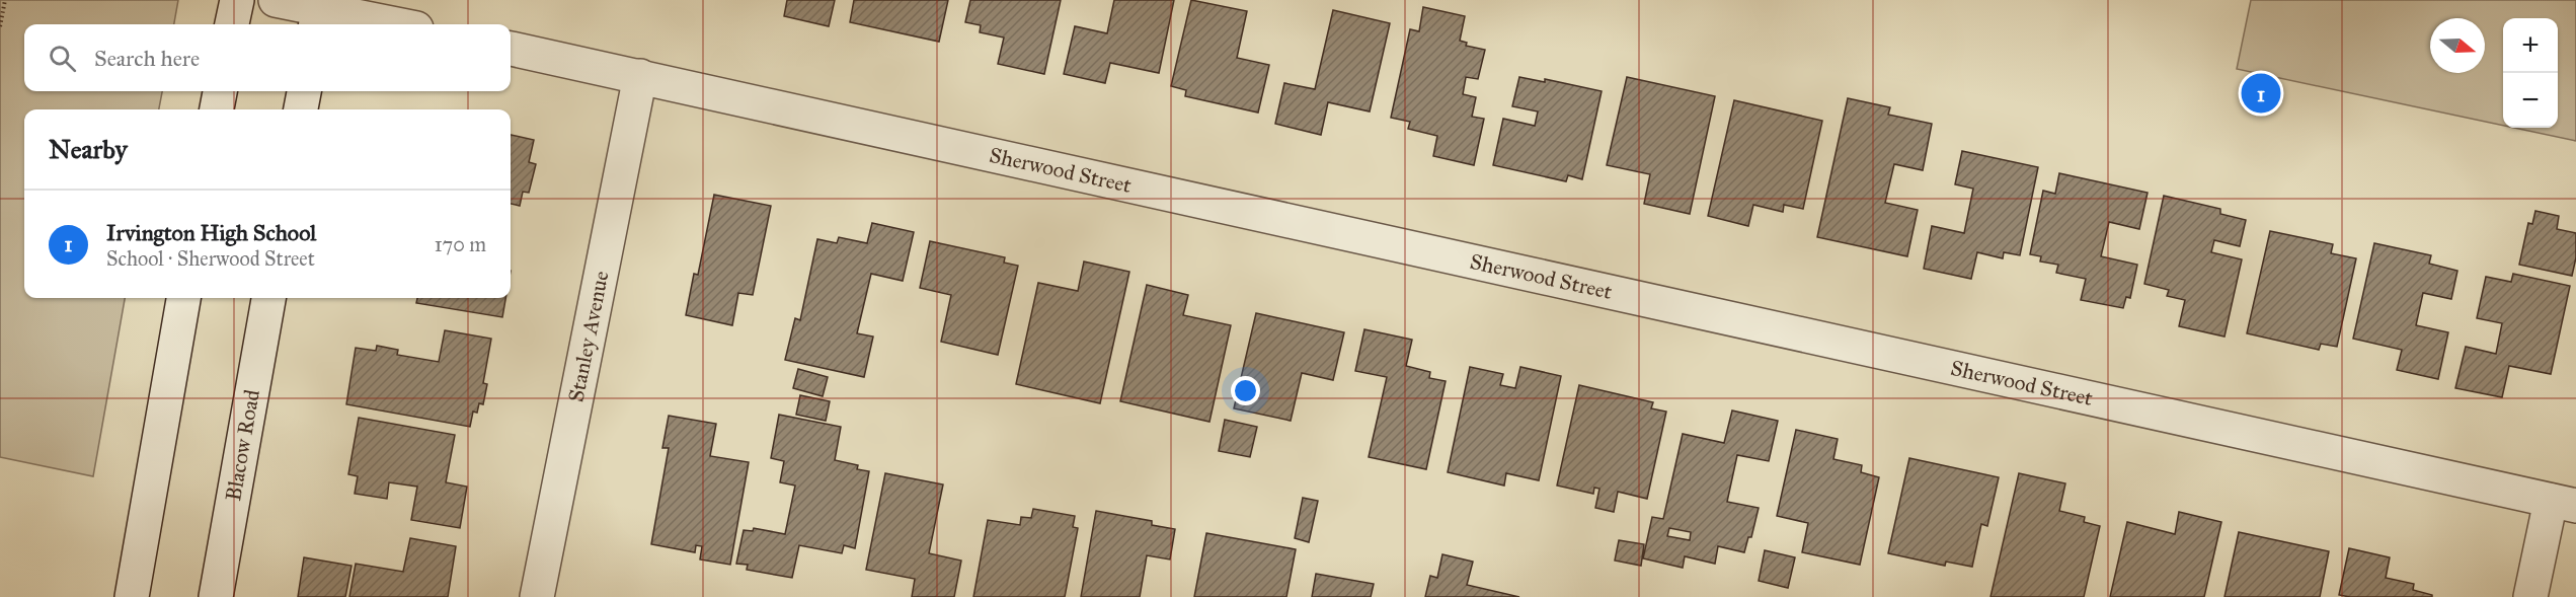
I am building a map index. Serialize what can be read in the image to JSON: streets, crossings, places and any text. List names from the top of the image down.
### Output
{
  "streets": {
    "street": ["Sherwood Street", "Stanley Avenue", "Blacow Road"]
  },
  "crossings": [
    ["Sherwood Street", "Stanley Avenue"]
  ],
  "north": "right",
  "page": {
    "map_buttons": ["+", "−"],
    "search": "Search here",
    "pins": "1",
    "heading": "Nearby",
    "list": [
      {
        "mark": "1",
        "name": "Irvington High School",
        "note": "School · Sherwood Street",
        "value": "170 m"
      }
    ]
  }
}
